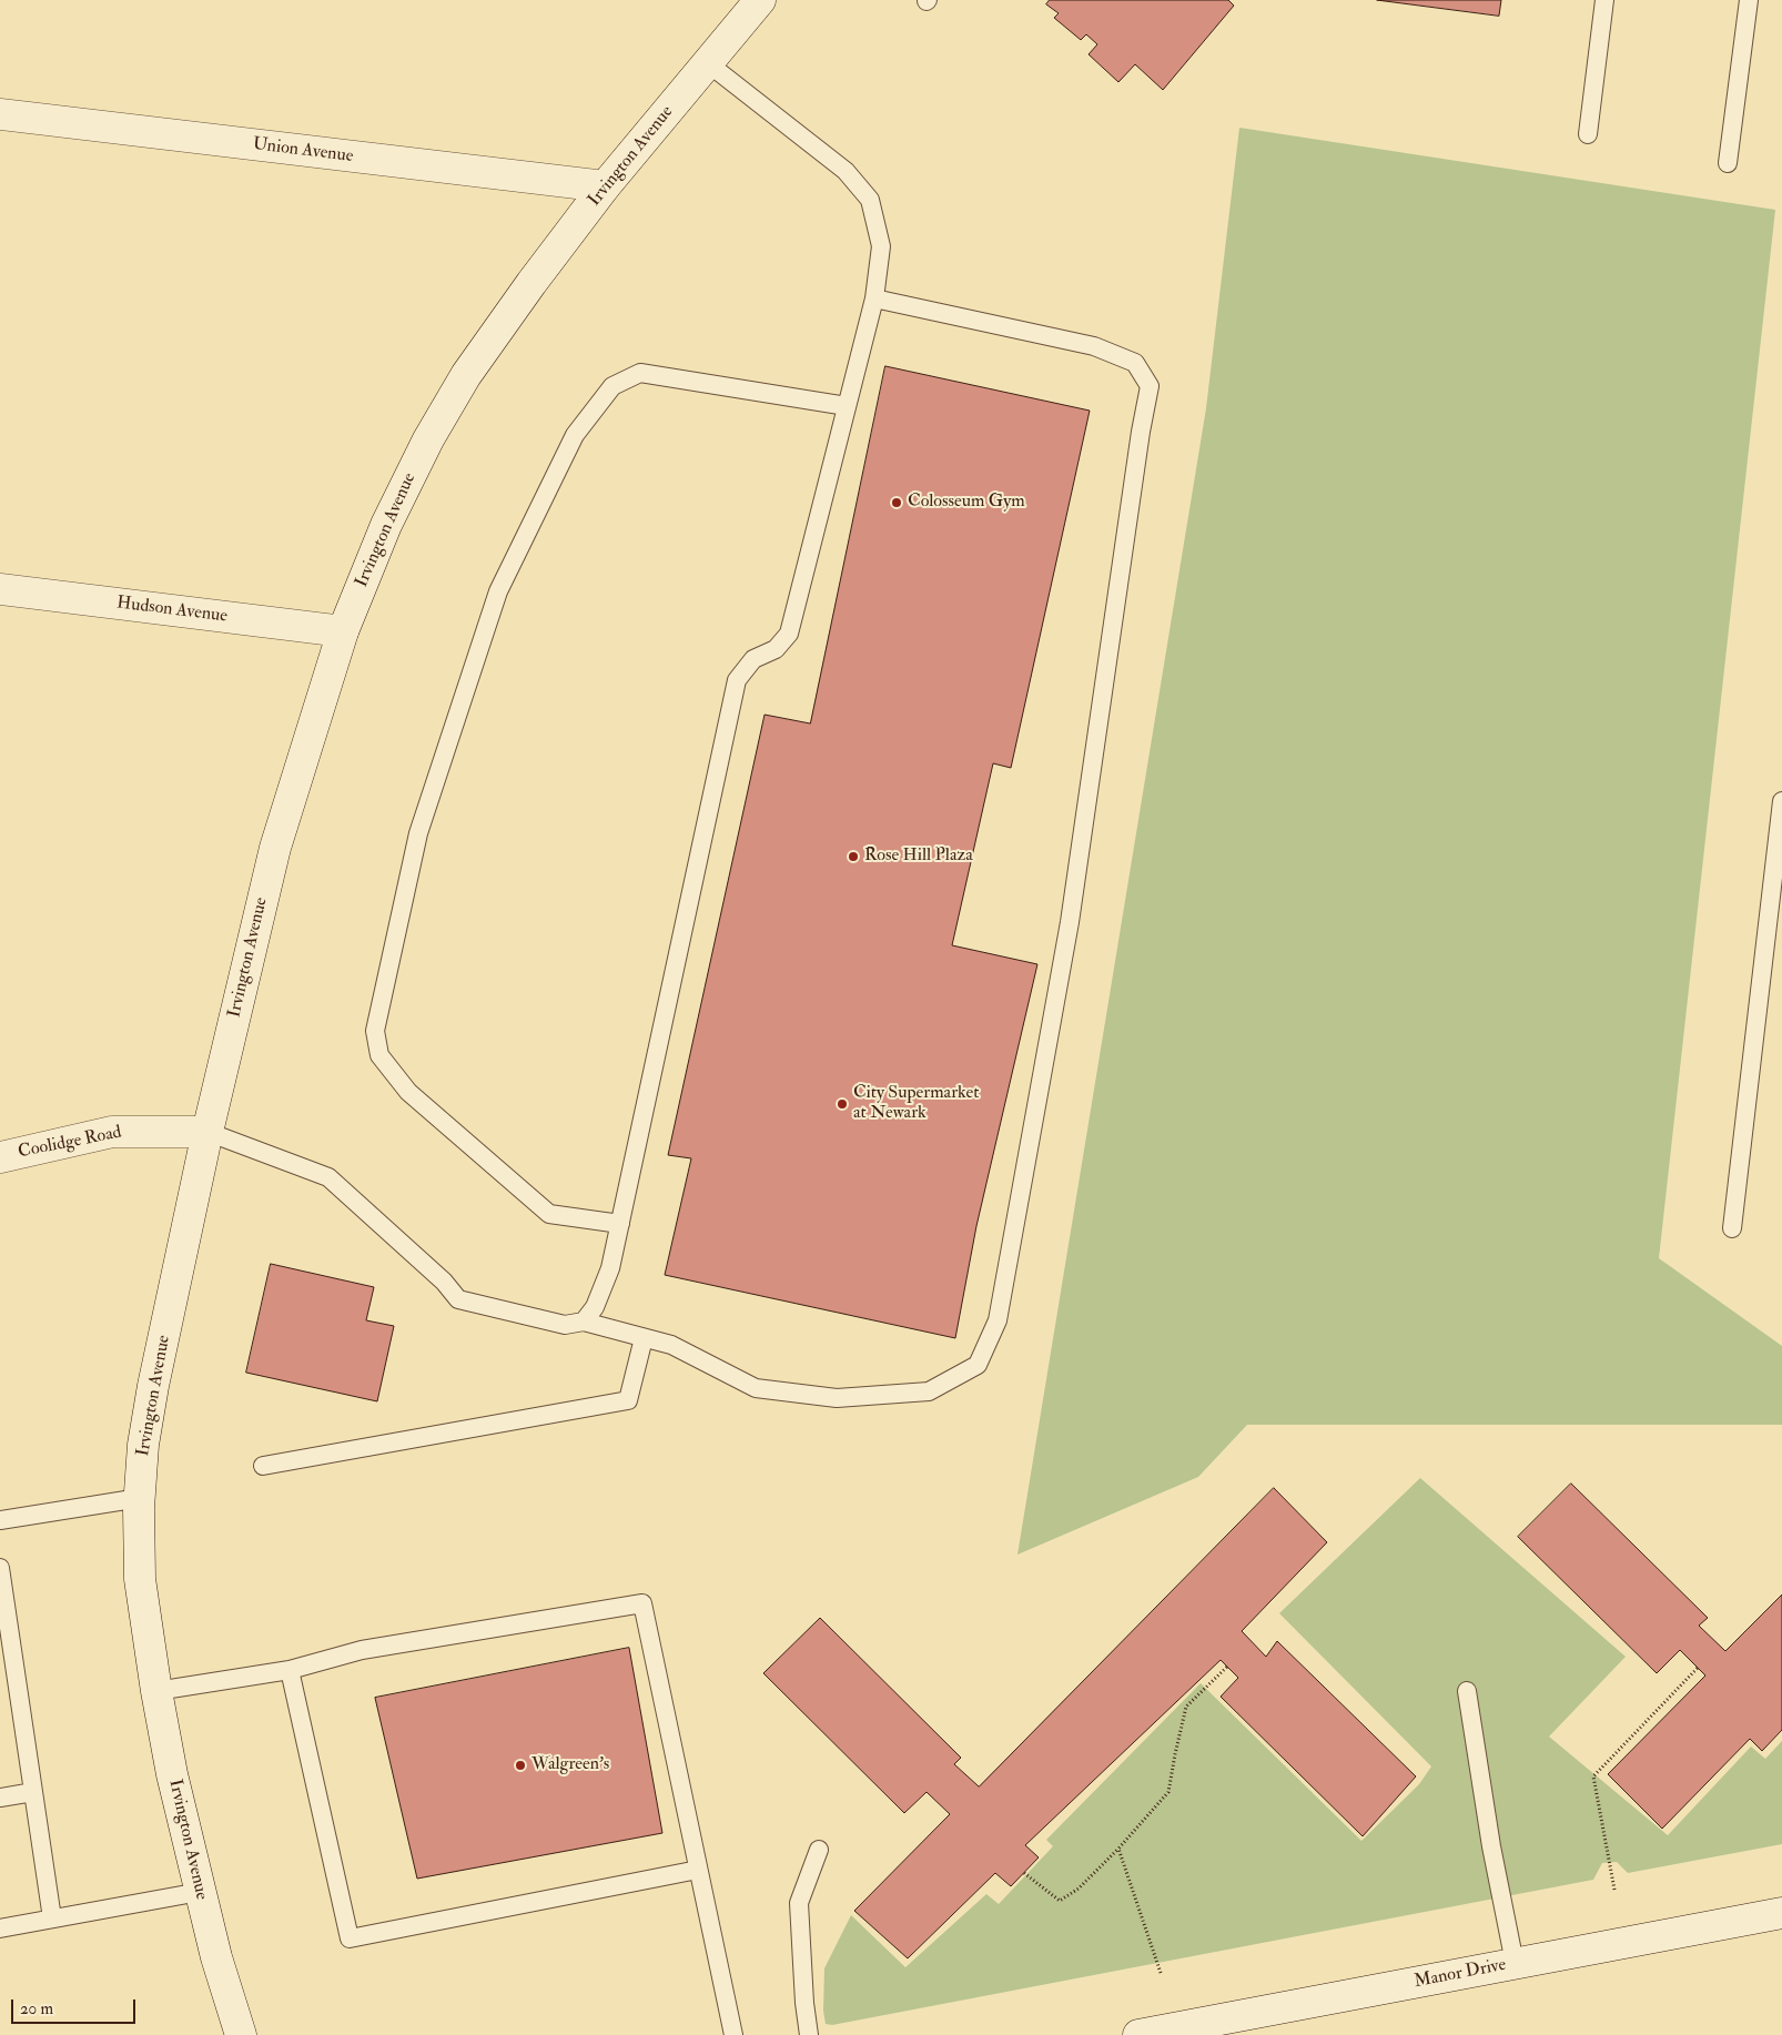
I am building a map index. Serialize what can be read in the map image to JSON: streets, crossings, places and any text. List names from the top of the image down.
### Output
{
  "streets": {
    "main road": [
      "Union Avenue",
      "Irvington Avenue",
      "Hudson Avenue",
      "Coolidge Road",
      "Manor Drive"
    ]
  },
  "crossings": [
    ["Union Avenue", "Irvington Avenue"],
    ["Irvington Avenue", "Hudson Avenue"],
    ["Irvington Avenue", "Coolidge Road"]
  ],
  "places": [
    "Colosseum Gym",
    "Rose Hill Plaza",
    "City Supermarket at Newark",
    "Walgreen's"
  ],
  "scale_bar": "20 m"
}
